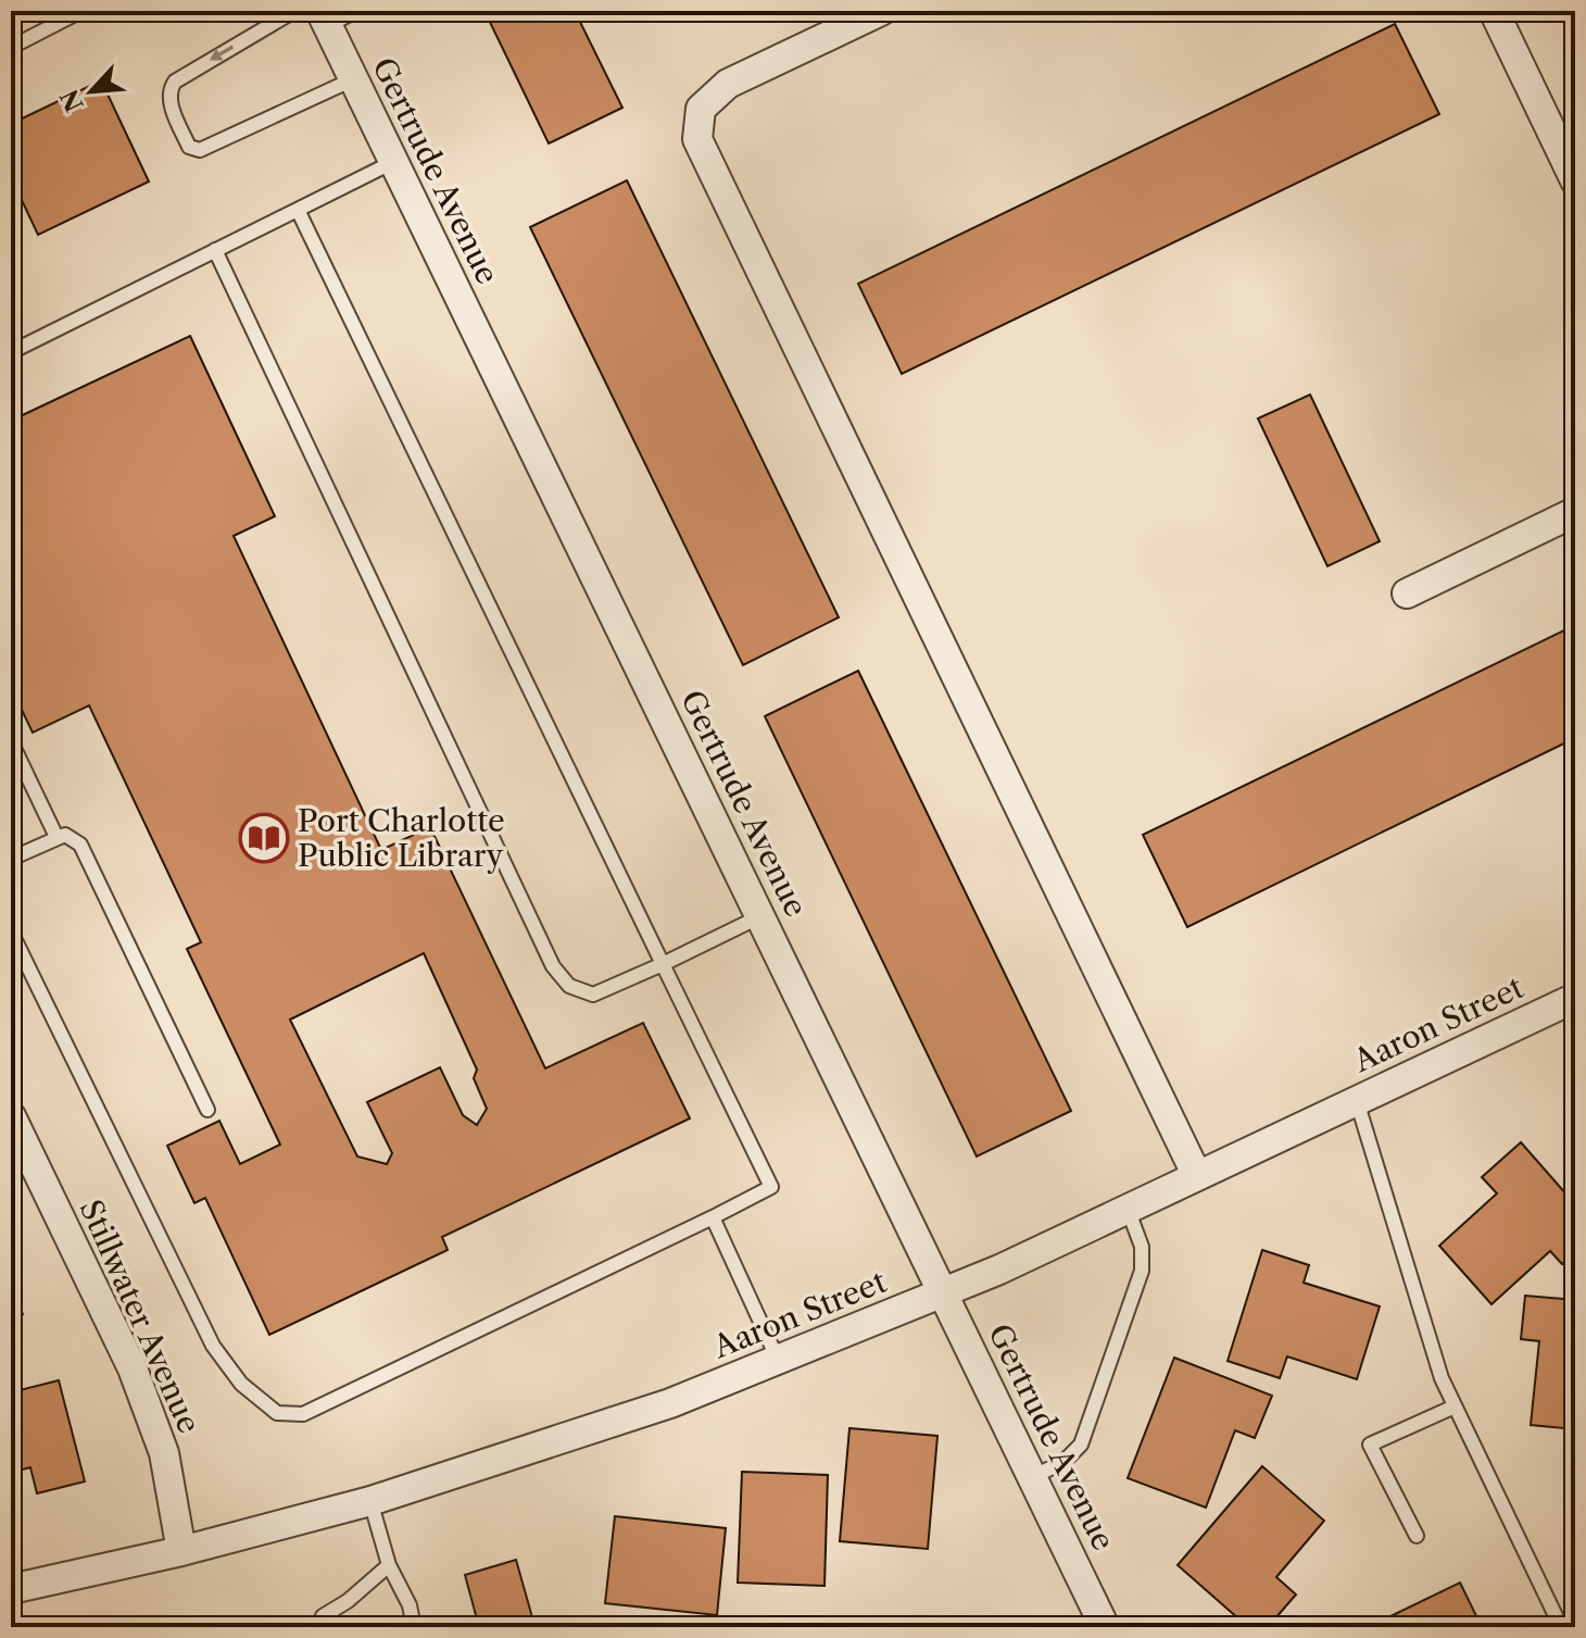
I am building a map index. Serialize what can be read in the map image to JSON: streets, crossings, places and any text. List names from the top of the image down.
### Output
{
  "streets": {
    "street": ["Gertrude Avenue", "Aaron Street", "Stillwater Avenue"]
  },
  "crossings": [
    ["Gertrude Avenue", "Aaron Street"],
    ["Aaron Street", "Stillwater Avenue"]
  ],
  "places": {
    "library": ["Port Charlotte Public Library"]
  },
  "north": "bottom left"
}
